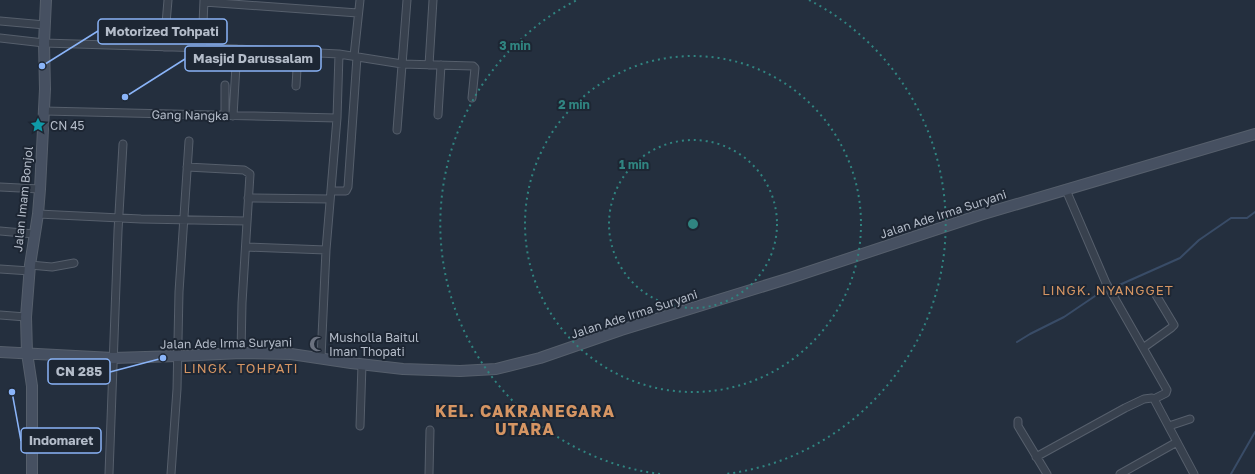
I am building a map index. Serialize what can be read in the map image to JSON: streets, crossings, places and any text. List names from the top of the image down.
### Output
{
  "streets": {
    "street": ["Gang Nangka", "Jalan Imam Bonjol", "Jalan Ade Irma Suryani"]
  },
  "crossings": [
    ["Gang Nangka", "Jalan Imam Bonjol"],
    ["Jalan Imam Bonjol", "Jalan Ade Irma Suryani"]
  ],
  "districts": ["LINGK. NYANGGET", "LINGK. TOHPATI", "KEL. CAKRANEGARA UTARA"],
  "places": {
    "other": [
      "Motorized Tohpati",
      "Masjid Darussalam",
      "CN 285",
      "Indomaret"
    ],
    "place": ["CN 45"],
    "mosque": ["Musholla Baitul Iman Thopati"]
  },
  "rings": ["3 min", "2 min", "1 min"]
}
